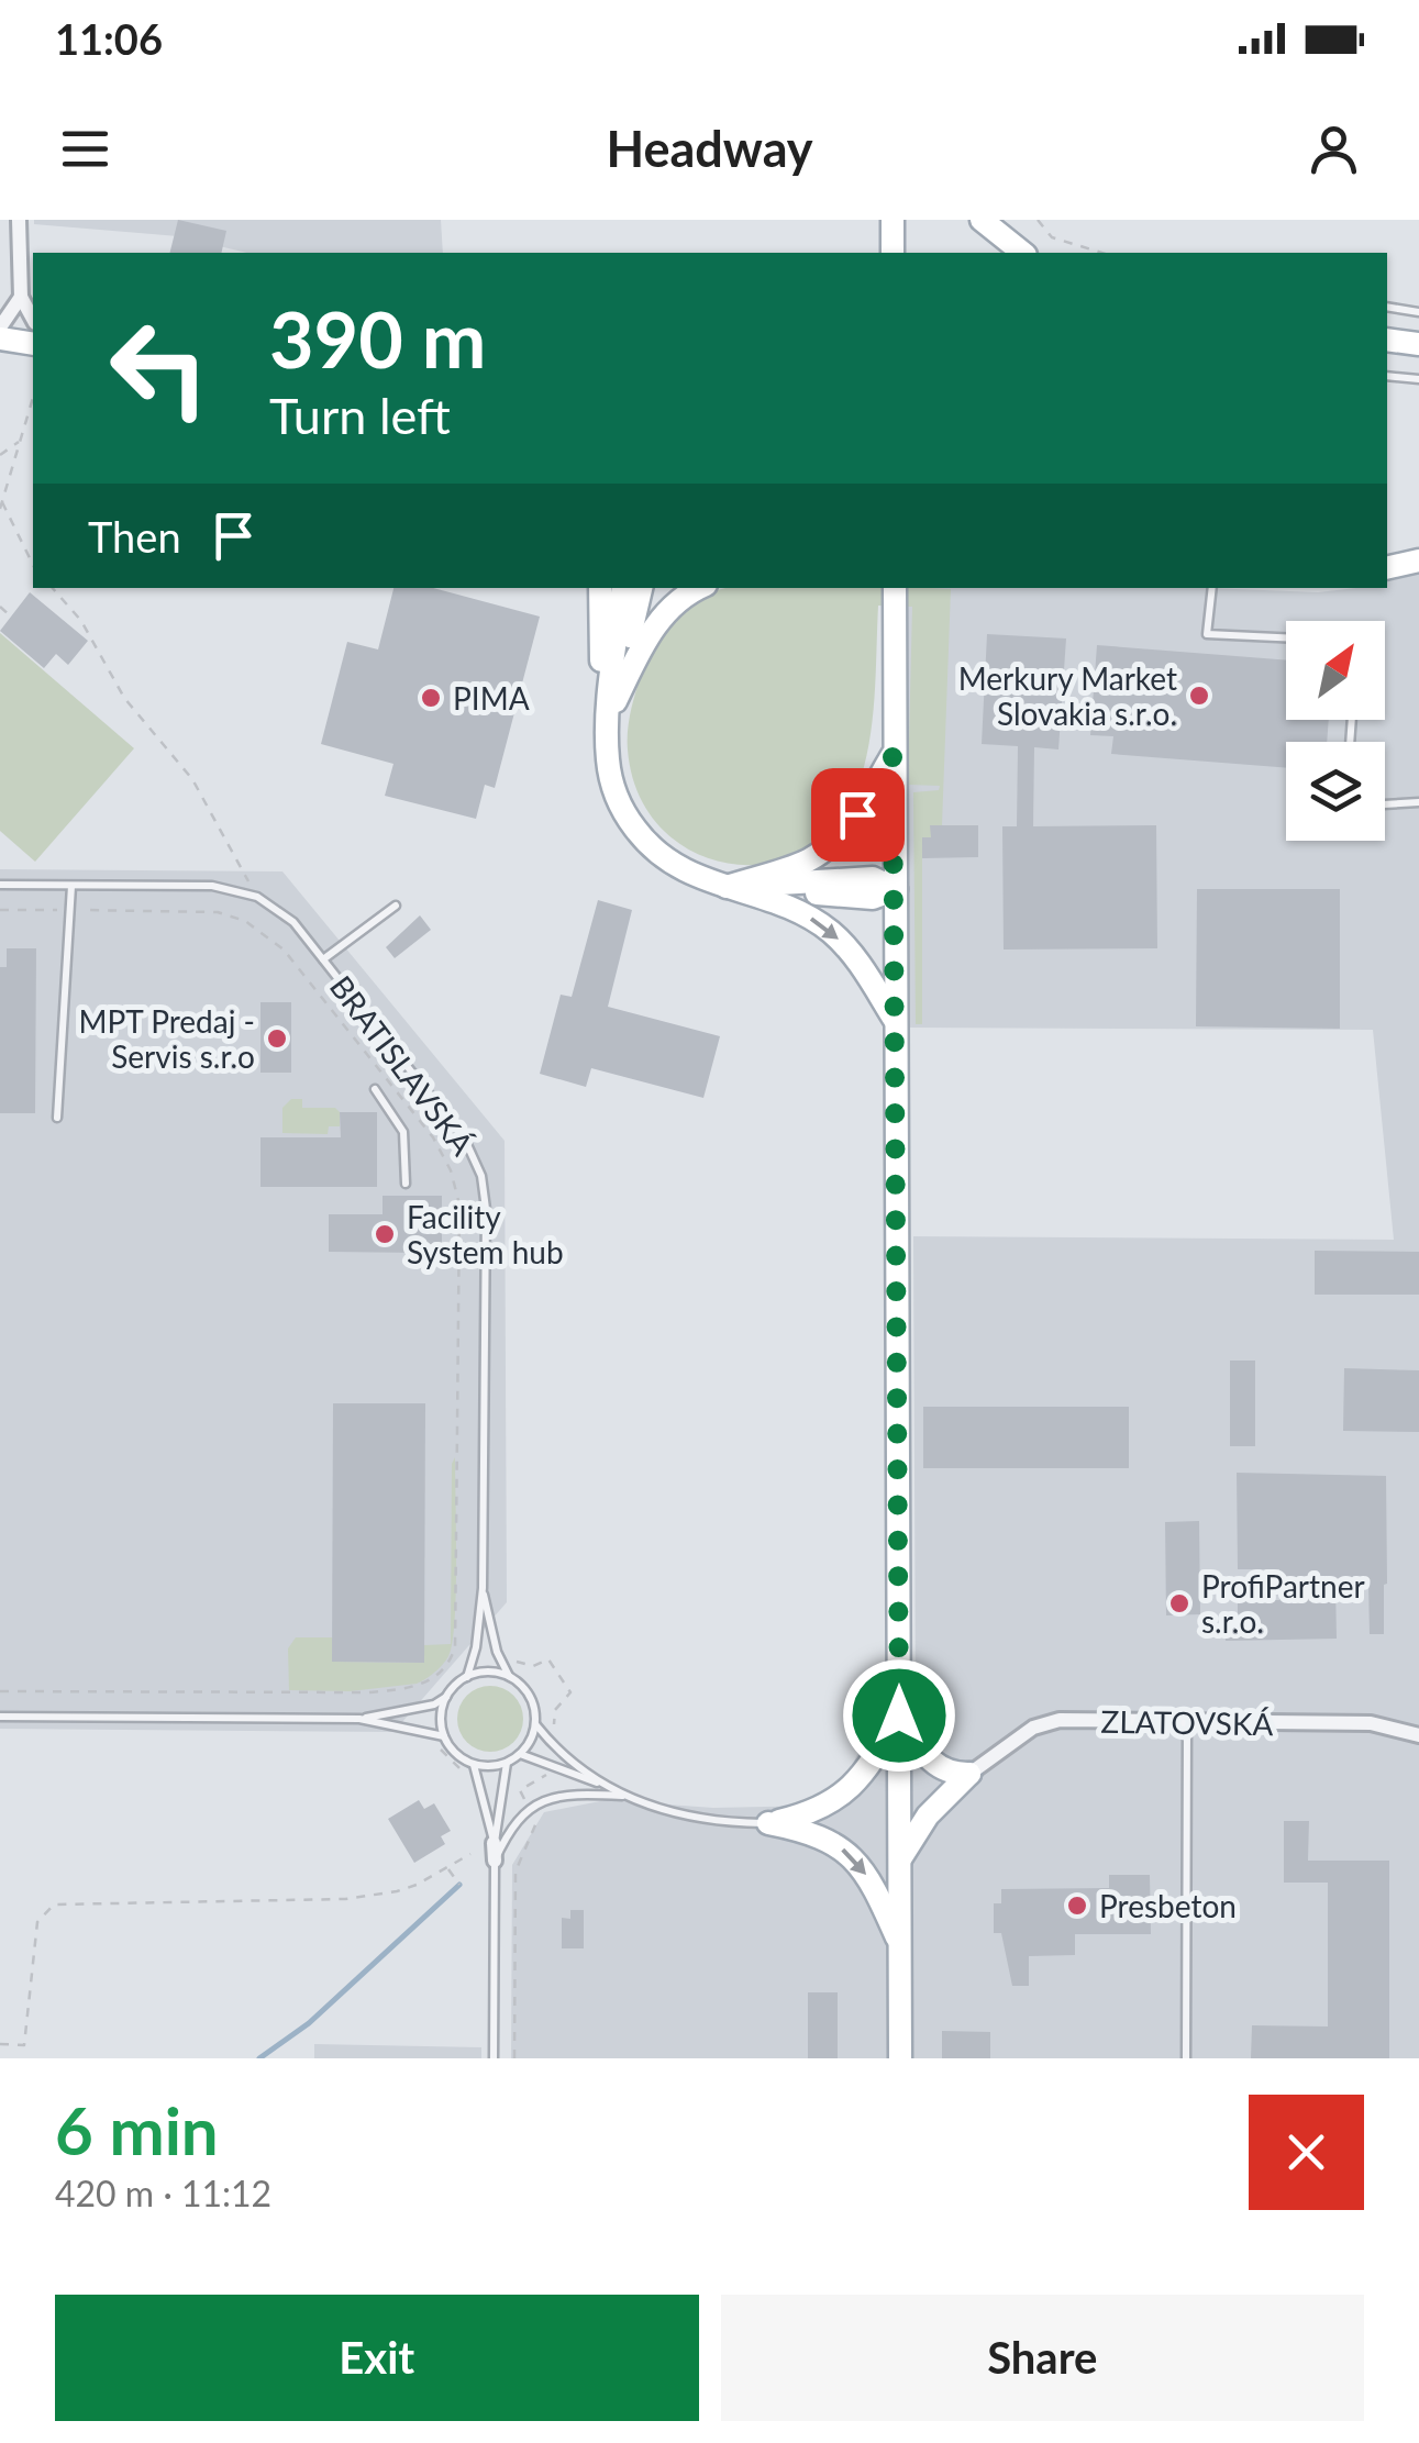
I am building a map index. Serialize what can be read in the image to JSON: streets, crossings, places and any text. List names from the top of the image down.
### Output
{
  "streets": {
    "street": ["ZLATOVSKÁ"],
    "lane": ["BRATISLAVSKÁ"]
  },
  "places": [
    "Merkury Market Slovakia s.r.o.",
    "PIMA",
    "MPT Predaj - Servis s.r.o",
    "Facility System hub",
    "ProfiPartner s.r.o.",
    "Presbeton"
  ],
  "north": "top right",
  "page": {
    "status": "11:06",
    "header": "Headway",
    "turn": ["390 m", "Turn left"],
    "then": "Then",
    "heading": ["6 min", "420 m · 11:12"],
    "buttons": ["Exit", "Share"]
  }
}
